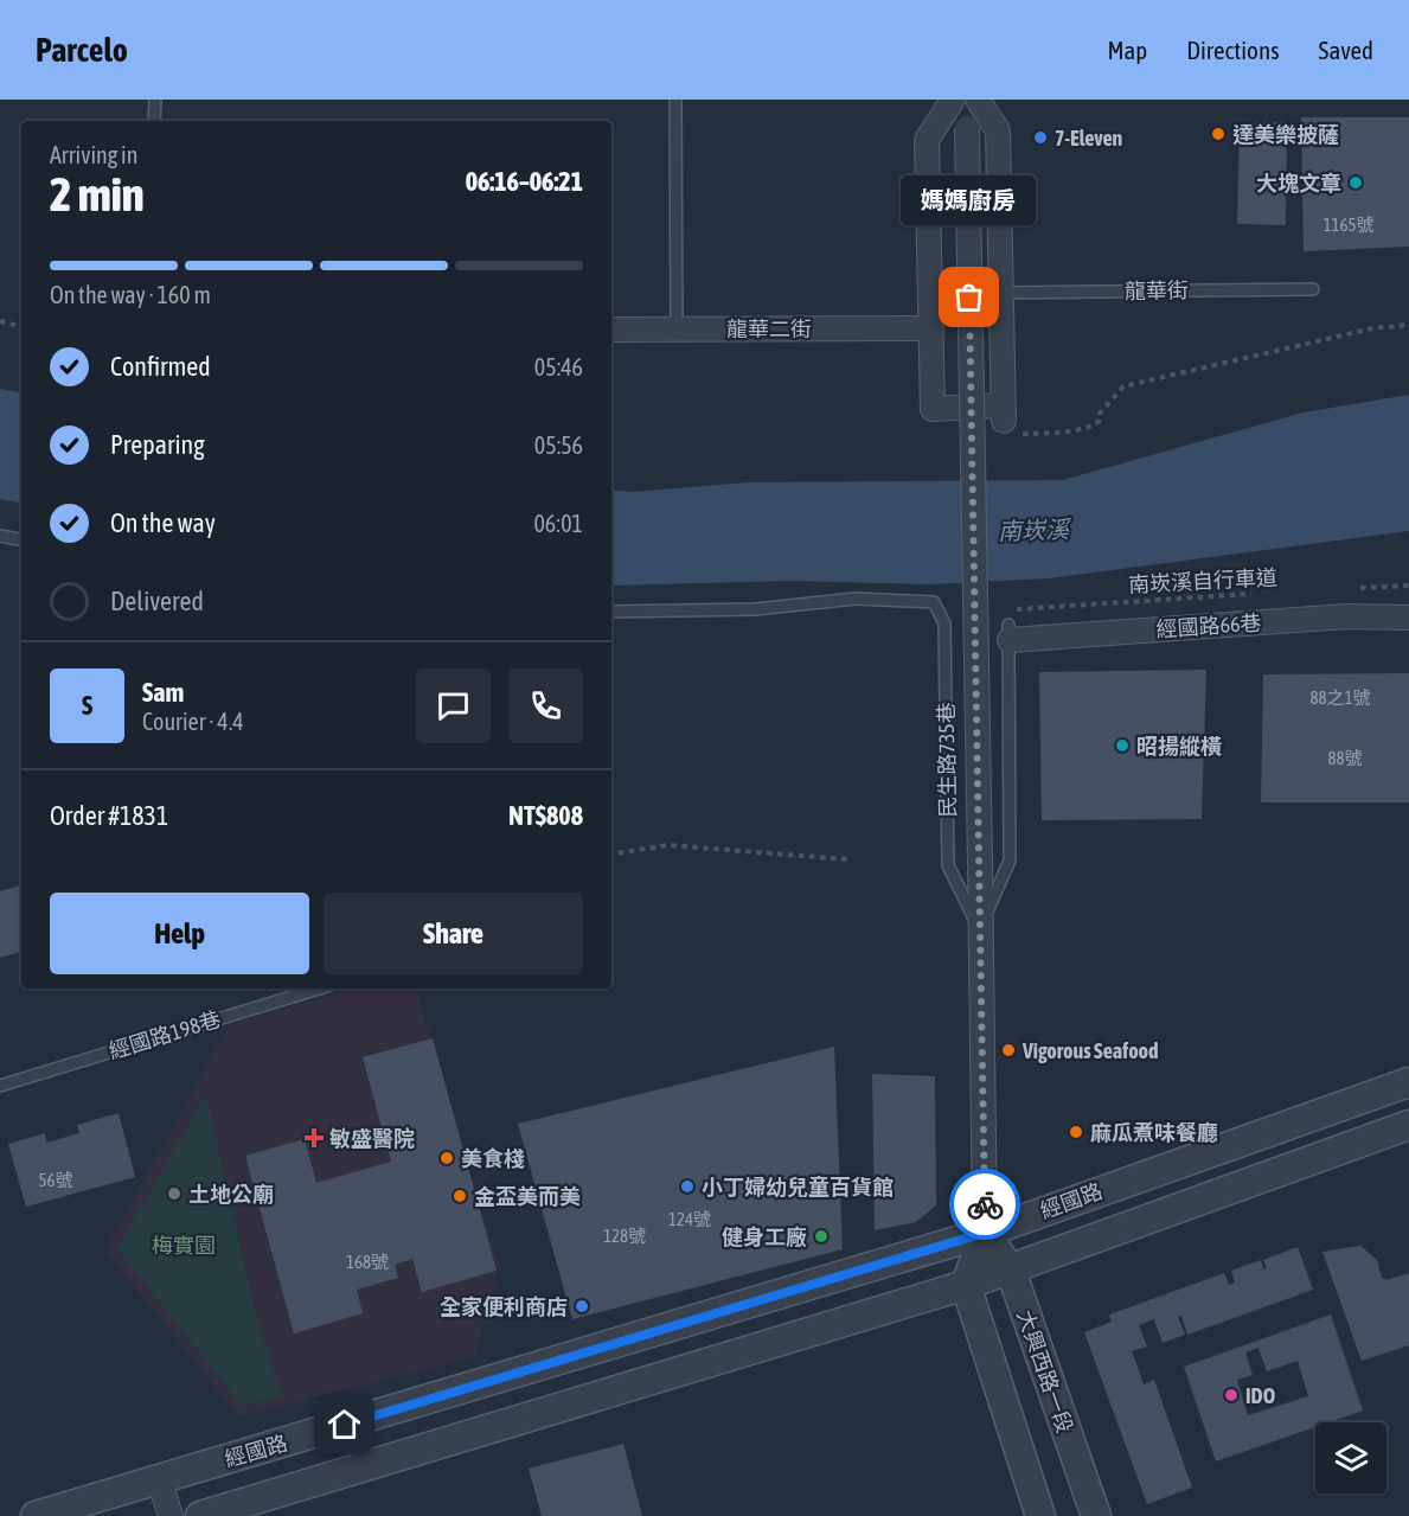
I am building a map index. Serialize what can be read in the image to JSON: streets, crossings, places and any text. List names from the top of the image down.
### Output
{
  "streets": {
    "street": [
      "龍華二街",
      "經國路66巷",
      "經國路",
      "大興西路一段"
    ],
    "lane": ["龍華街", "民生路735巷", "經國路198巷"],
    "path": ["南崁溪自行車道"]
  },
  "crossings": [
    ["南崁溪自行車道", "經國路66巷"],
    ["經國路", "大興西路一段"]
  ],
  "water": ["南崁溪"],
  "parks": ["梅實園"],
  "places": {
    "other": [
      "達美樂披薩",
      "7-Eleven",
      "大塊文章",
      "媽媽廚房",
      "昭揚縱橫",
      "Vigorous Seafood",
      "麻瓜煮味餐廳",
      "美食棧",
      "小丁婦幼兒童百貨館",
      "土地公廟",
      "金盃美而美",
      "健身工廠",
      "全家便利商店",
      "IDO"
    ],
    "health": ["敏盛醫院"]
  },
  "house_numbers": [
    "1165號",
    "88之1號",
    "88號",
    "56號",
    "124號",
    "128號",
    "168號"
  ],
  "page": {
    "header": "Parcelo",
    "nav": ["Map", "Directions", "Saved"],
    "heading": ["2 min", "Arriving in", "06:16–06:21"],
    "panel": [
      "Sam",
      "Courier · 4.4",
      "Order #1831",
      "NT$808"
    ],
    "bubble": "媽媽廚房",
    "bar": "On the way · 160 m",
    "list": [
      ["Confirmed", "05:46"],
      ["Preparing", "05:56"],
      ["On the way", "06:01"],
      "Delivered"
    ],
    "round": "S",
    "buttons": ["Help", "Share"]
  }
}
